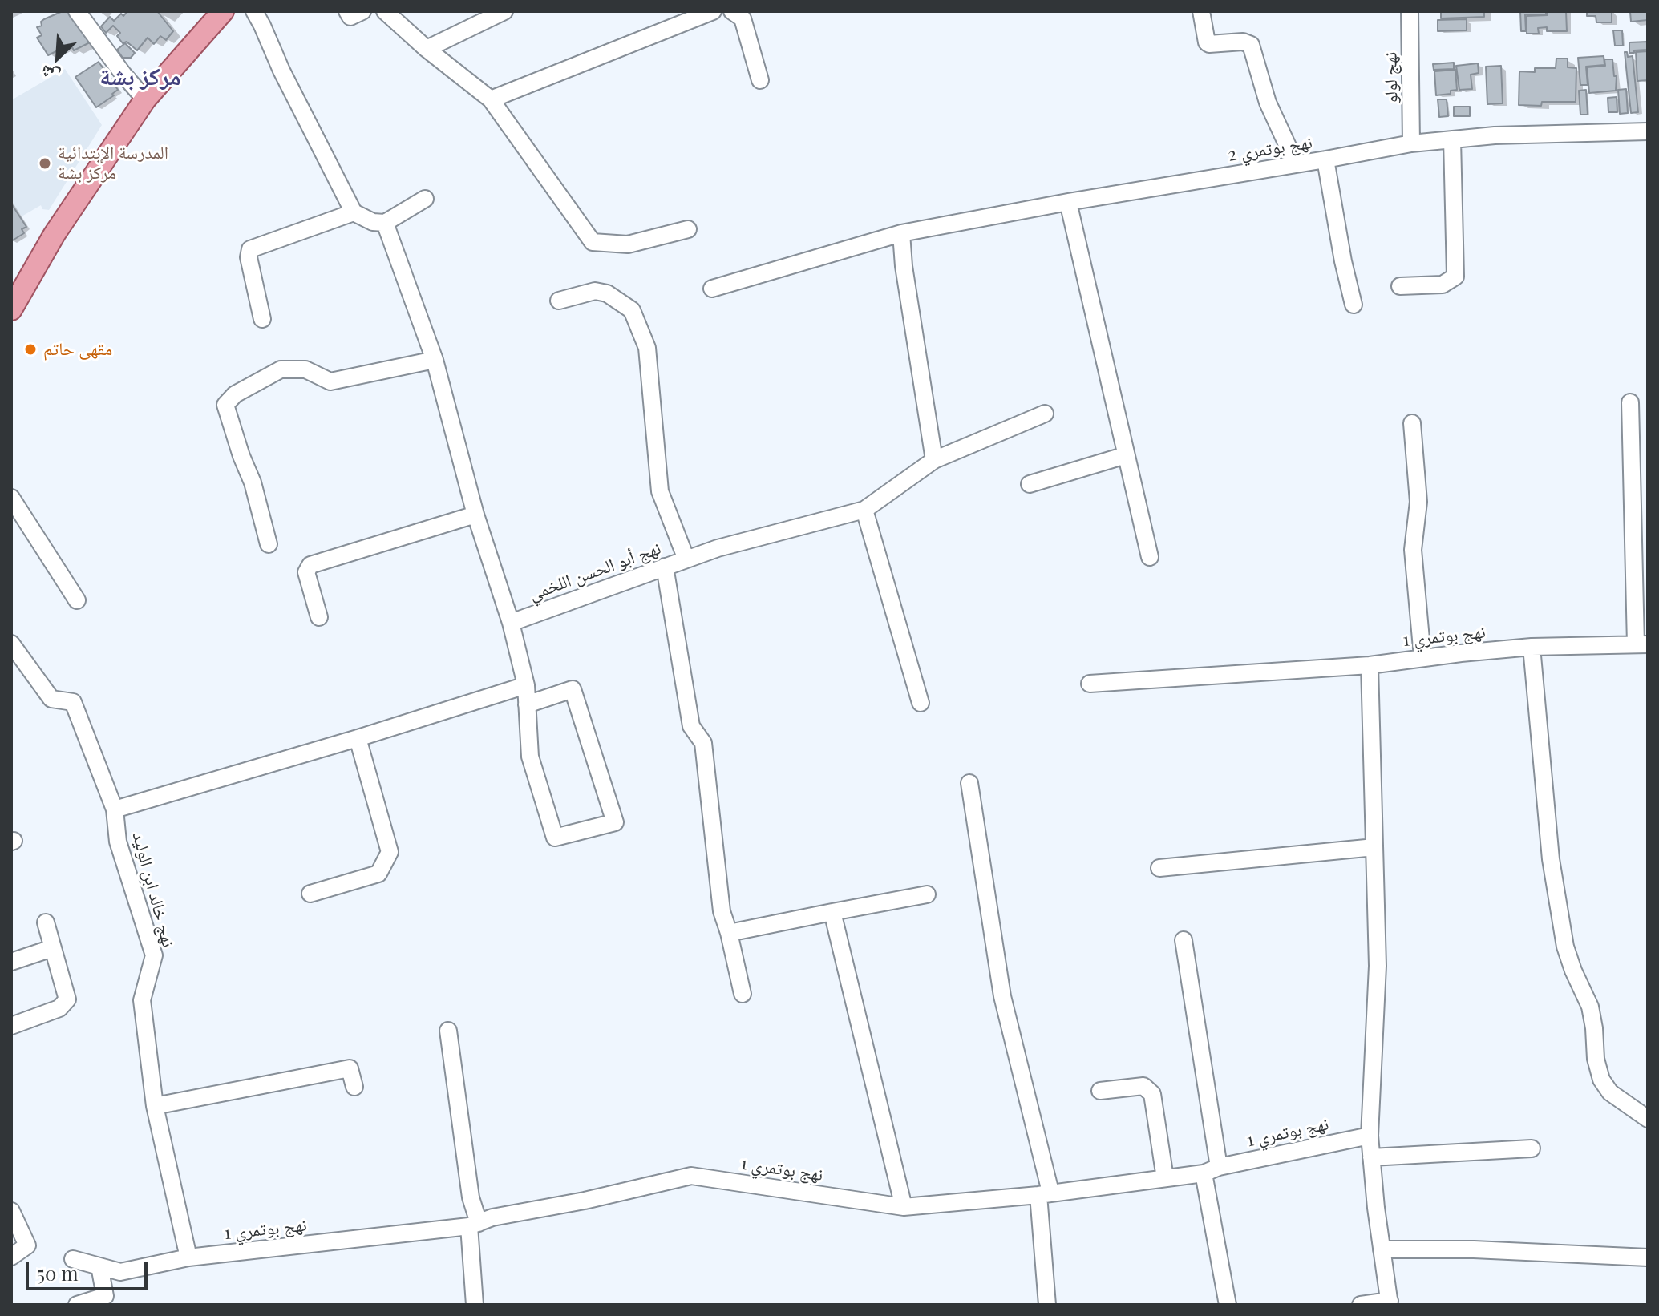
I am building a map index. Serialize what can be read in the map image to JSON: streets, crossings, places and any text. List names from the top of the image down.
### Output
{
  "streets": {
    "street": [
      "نهج لولو",
      "نهج بوتمري 2",
      "نهج أبو الحسن اللخمي",
      "نهج بوتمري 1",
      "نهج خالد ابن الوليد"
    ]
  },
  "crossings": [
    ["نهج لولو", "نهج بوتمري 2"],
    ["نهج بوتمري 1", "نهج خالد ابن الوليد"]
  ],
  "districts": ["مركز بشة"],
  "places": ["المدرسة الإبتدائية مركز بشة", "مقهى حاتم"],
  "scale_bar": "50 m",
  "north": "bottom left"
}
